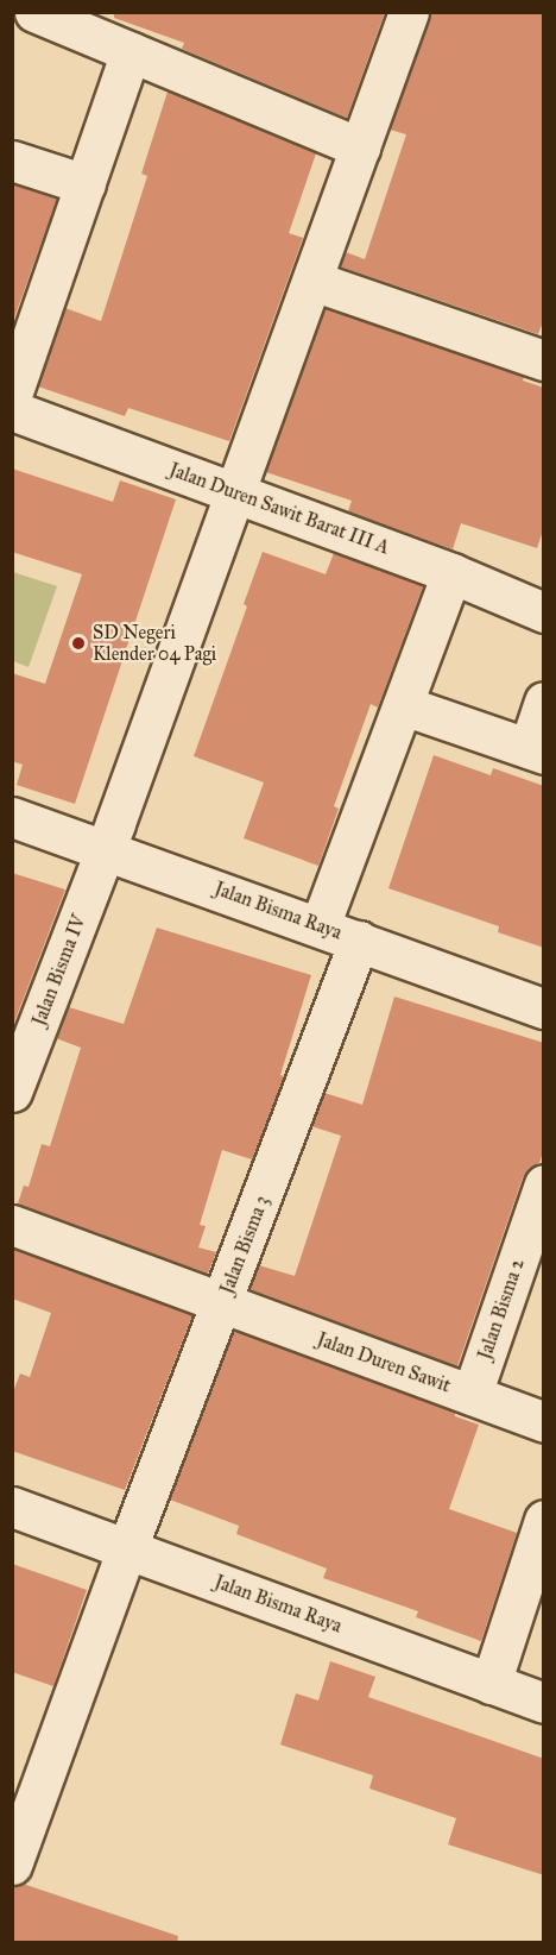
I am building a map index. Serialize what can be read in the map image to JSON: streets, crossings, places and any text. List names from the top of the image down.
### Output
{
  "streets": {
    "street": [
      "Jalan Duren Sawit Barat III A",
      "Jalan Bisma Raya",
      "Jalan Bisma IV",
      "Jalan Bisma 3",
      "Jalan Bisma 2",
      "Jalan Duren Sawit"
    ]
  },
  "crossings": [
    ["Jalan Duren Sawit Barat III A", "Jalan Bisma IV"],
    ["Jalan Bisma Raya", "Jalan Bisma IV"],
    ["Jalan Bisma Raya", "Jalan Bisma 3"],
    ["Jalan Bisma 3", "Jalan Duren Sawit"],
    ["Jalan Bisma 2", "Jalan Duren Sawit"]
  ],
  "places": ["SD Negeri Klender 04 Pagi"]
}
